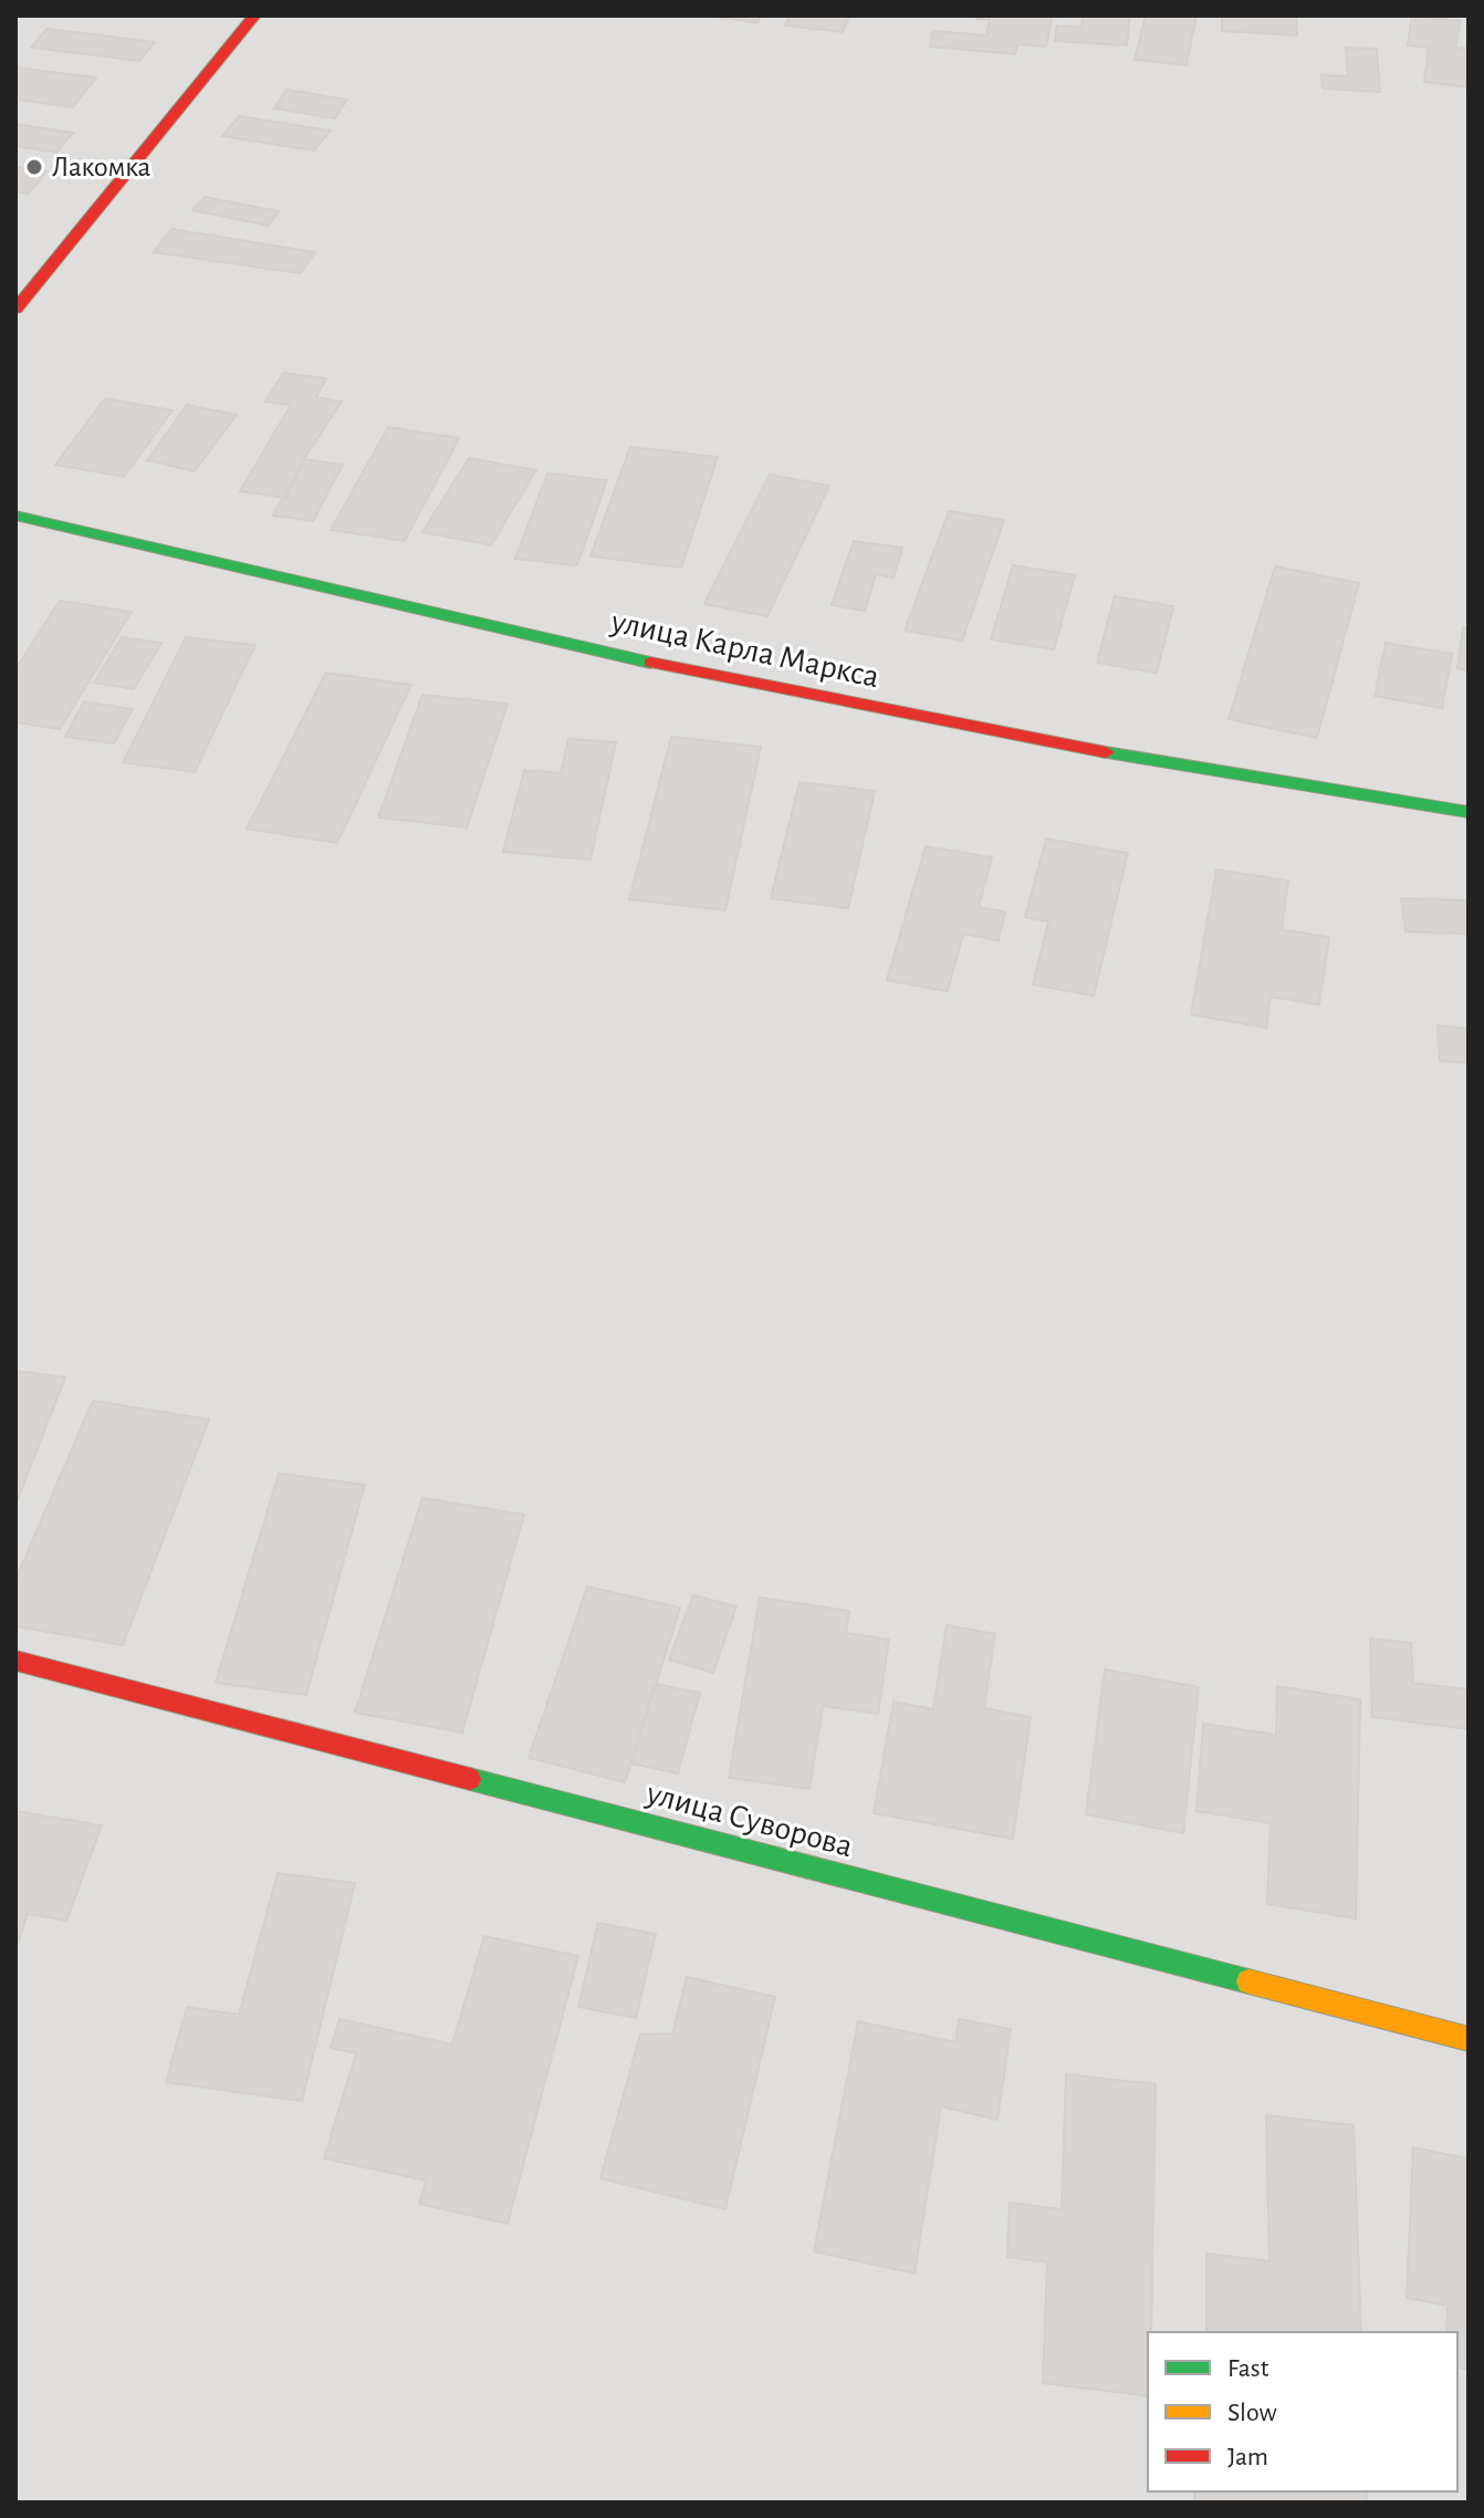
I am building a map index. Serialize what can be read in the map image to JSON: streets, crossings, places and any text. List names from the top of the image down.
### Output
{
  "streets": {
    "street": ["улица Карла Маркса", "улица Суворова"]
  },
  "places": ["Лакомка"],
  "legend": ["Fast", "Slow", "Jam"]
}
